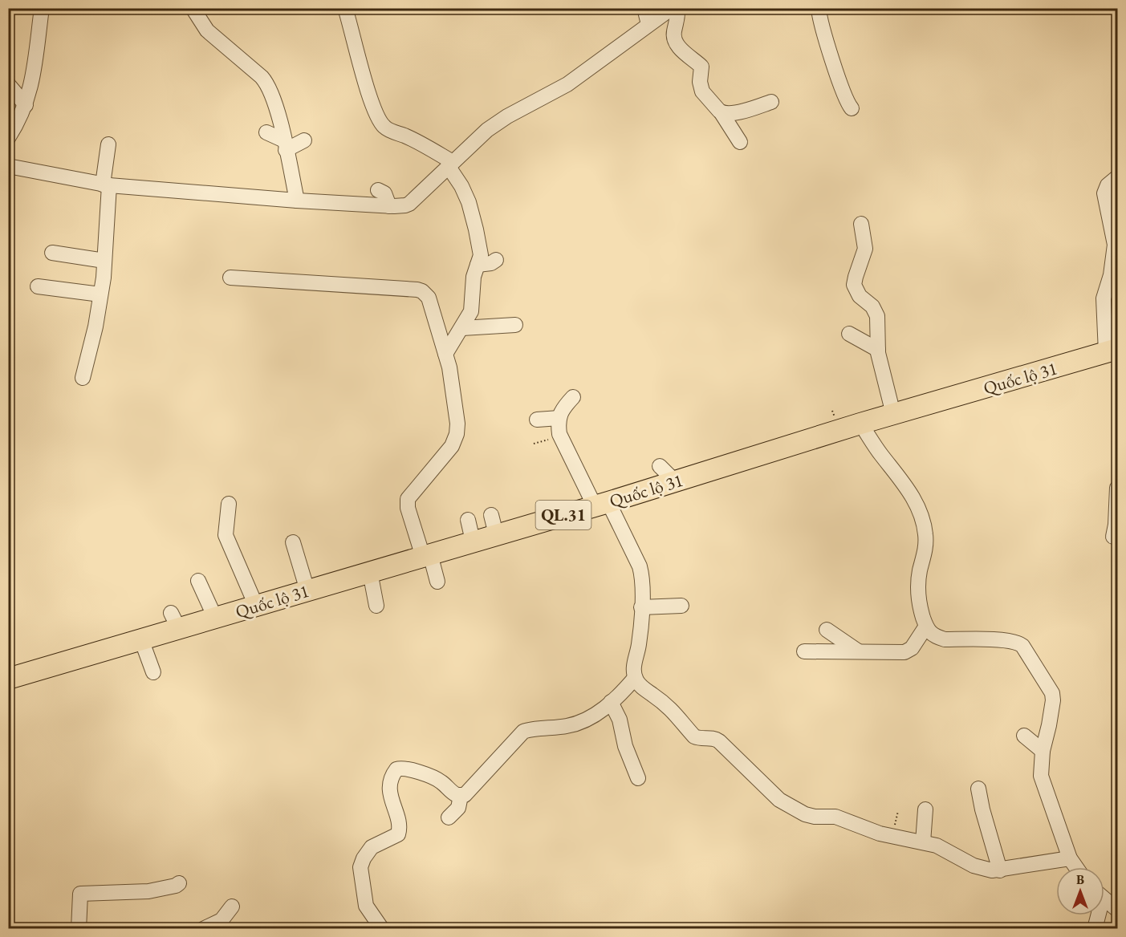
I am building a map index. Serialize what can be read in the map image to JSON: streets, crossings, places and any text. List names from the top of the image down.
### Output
{
  "streets": {
    "highway": ["Quốc lộ 31", "QL.31"]
  },
  "north": "top"
}
